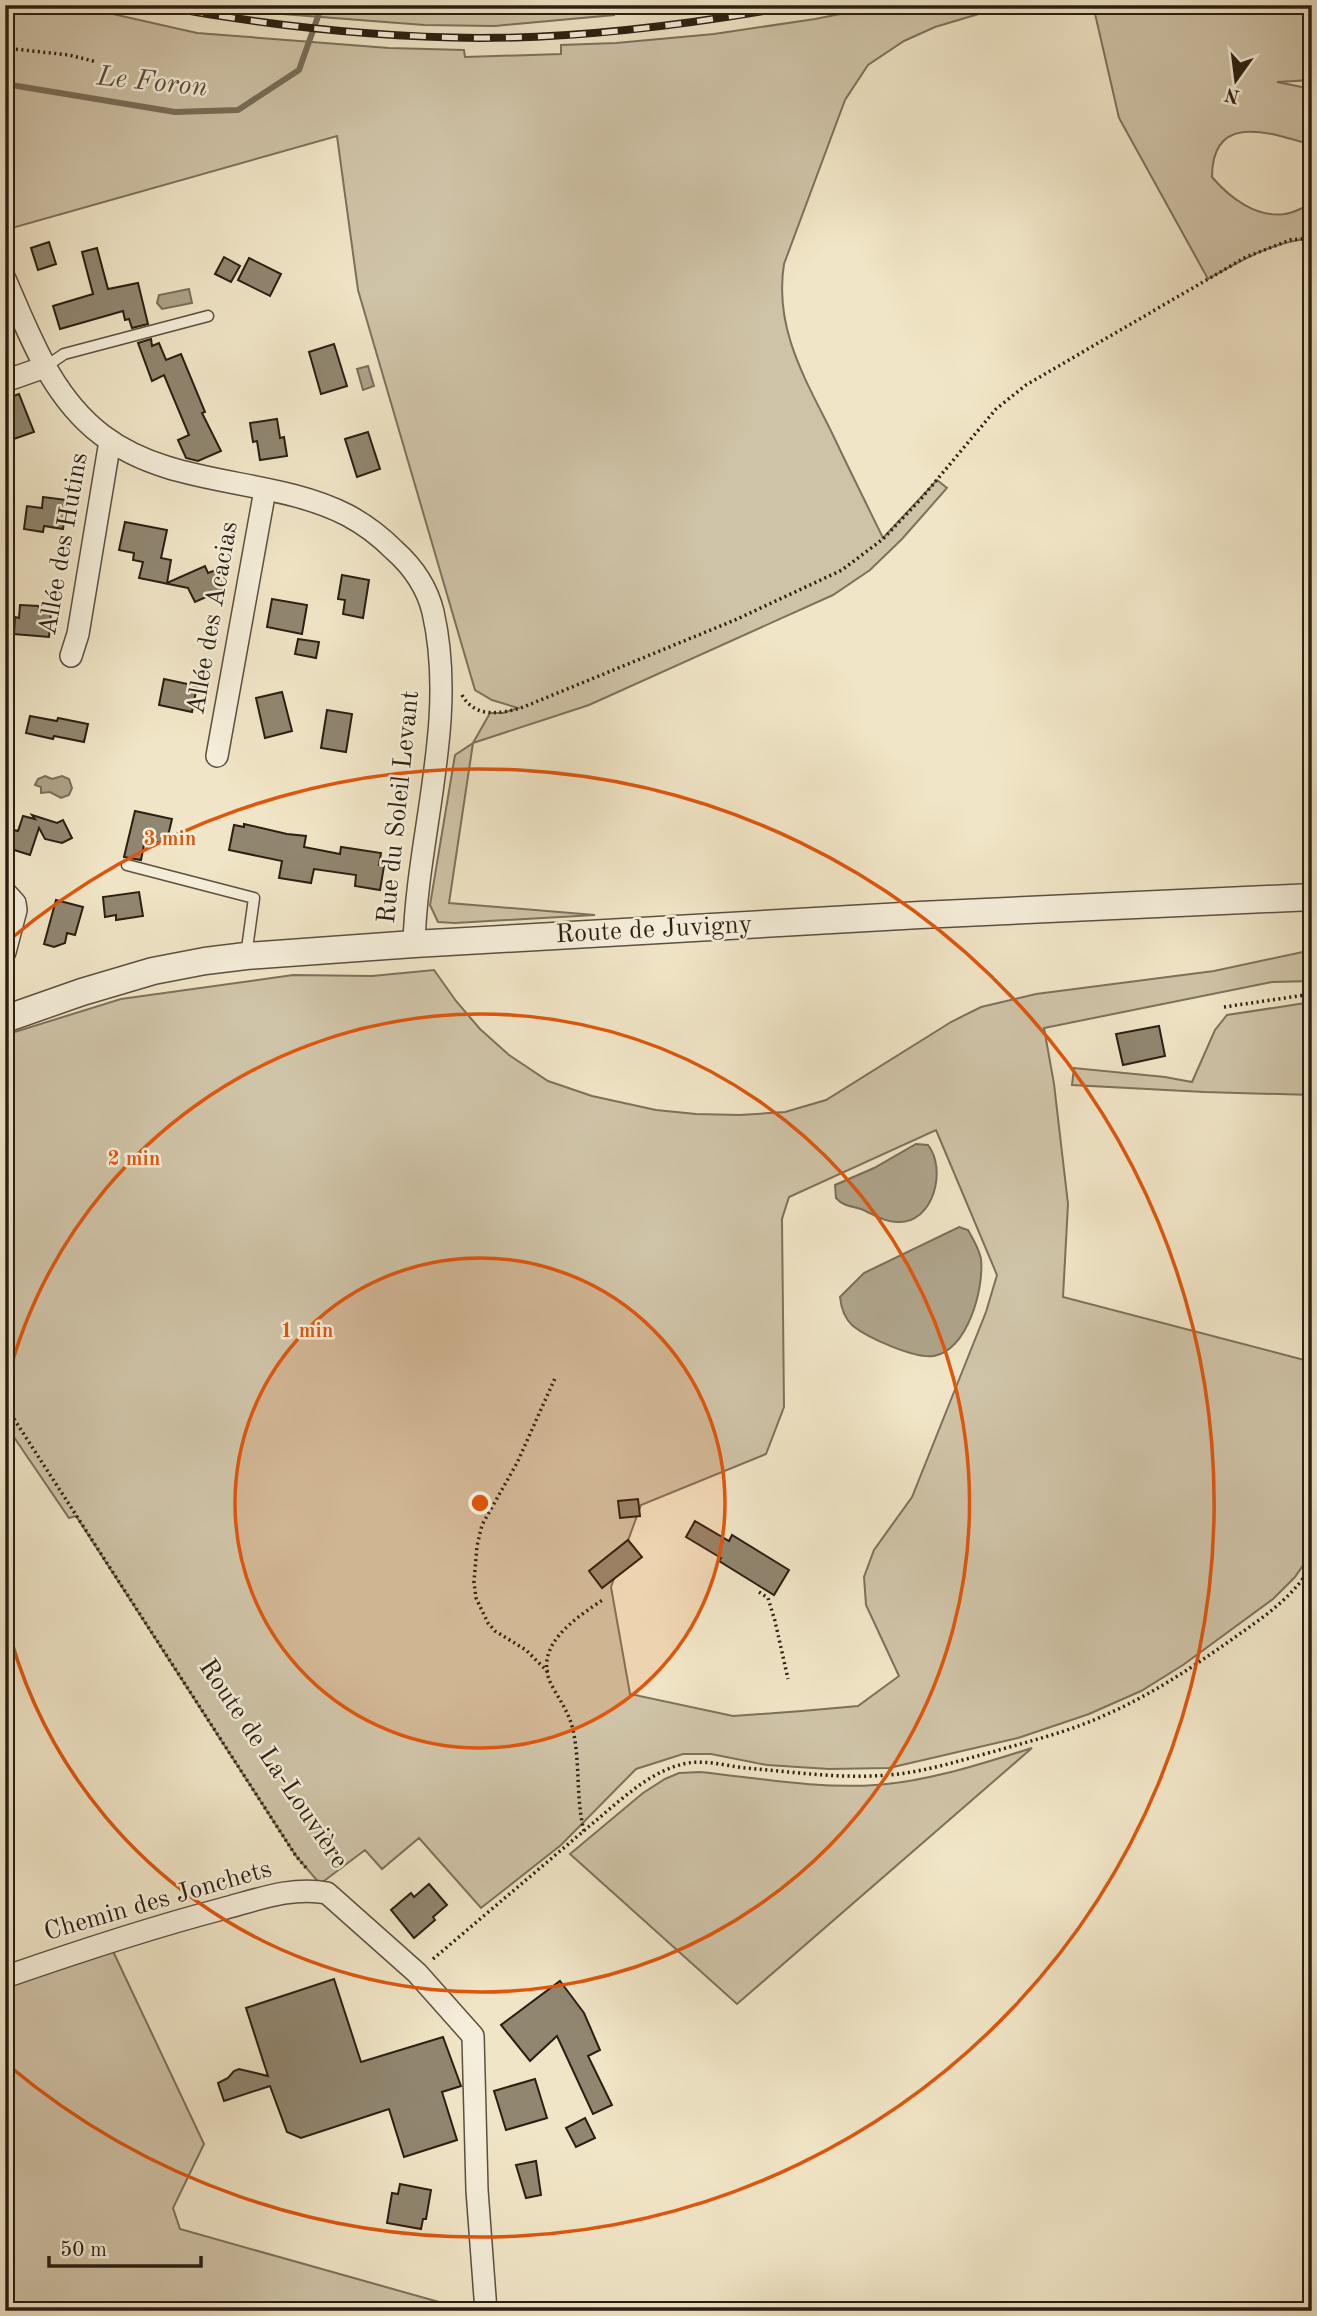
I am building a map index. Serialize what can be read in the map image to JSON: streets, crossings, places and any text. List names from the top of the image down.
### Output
{
  "streets": {
    "street": [
      "Allée des Hutins",
      "Allée des Acacias",
      "Rue du Soleil Levant",
      "Route de Juvigny",
      "Route de La-Louvière",
      "Chemin des Jonchets"
    ]
  },
  "crossings": [
    ["Allée des Hutins", "Rue du Soleil Levant"],
    ["Allée des Acacias", "Rue du Soleil Levant"],
    ["Rue du Soleil Levant", "Route de Juvigny"],
    ["Route de La-Louvière", "Chemin des Jonchets"]
  ],
  "water": ["Le Foron"],
  "scale_bar": "50 m",
  "north": "bottom",
  "rings": ["3 min", "2 min", "1 min"]
}
